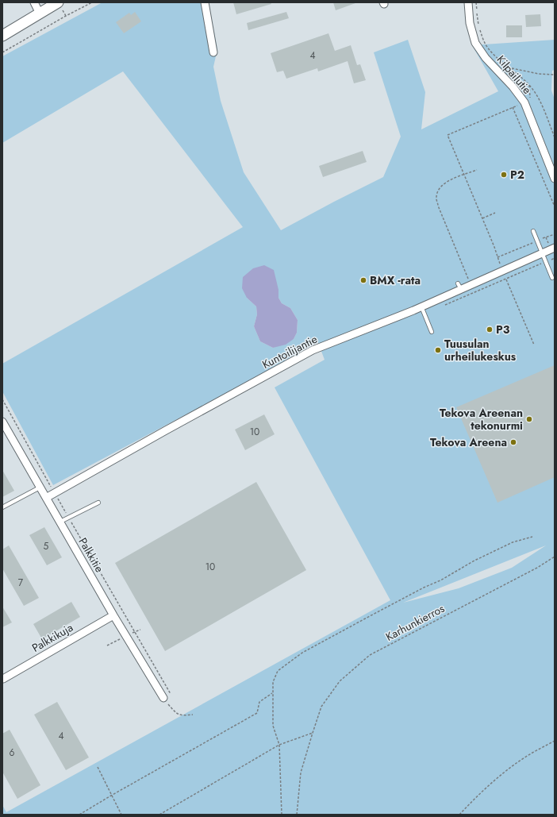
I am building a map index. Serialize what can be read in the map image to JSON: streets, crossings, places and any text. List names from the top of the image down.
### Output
{
  "streets": {
    "street": [
      "Kilpailutie",
      "Kuntoilijantie",
      "Palkkitie",
      "Palkkikuja"
    ],
    "path": ["Karhunkierros"]
  },
  "crossings": [
    ["Kuntoilijantie", "Palkkitie"],
    ["Palkkitie", "Palkkikuja"]
  ],
  "places": [
    "P2",
    "BMX -rata",
    "P3",
    "Tuusulan urheilukeskus",
    "Tekova Areenan tekonurmi",
    "Tekova Areena"
  ],
  "house_numbers": [
    "4",
    "10",
    "5",
    "10",
    "7",
    "4",
    "6"
  ]
}
